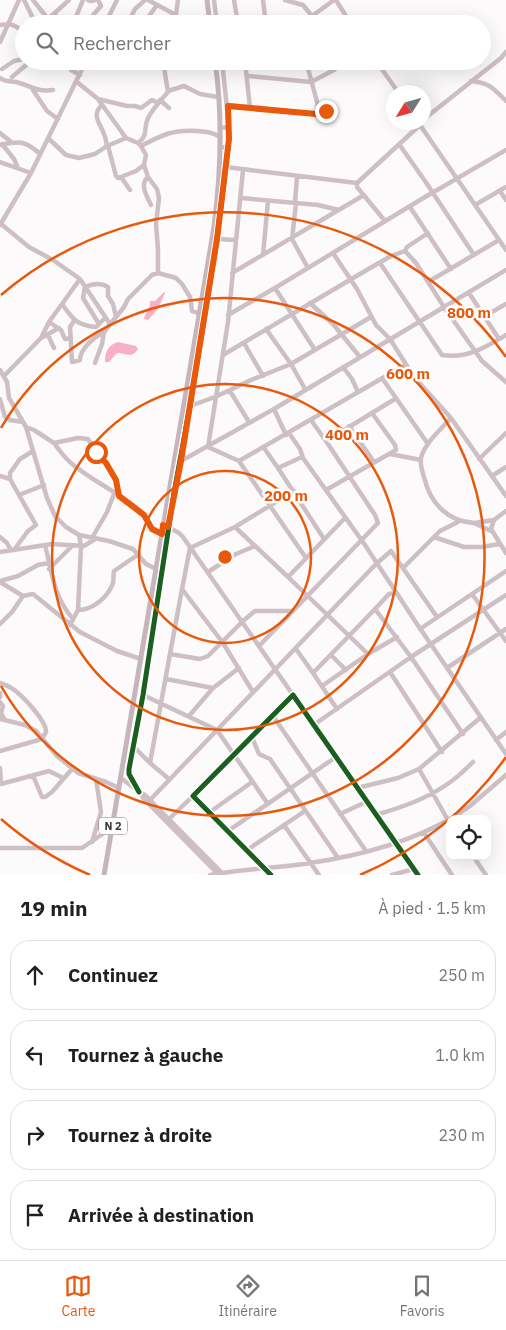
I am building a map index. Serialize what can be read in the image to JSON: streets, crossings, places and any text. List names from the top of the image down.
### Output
{
  "streets": {
    "main road": ["N 2"]
  },
  "north": "bottom left",
  "page": {
    "search": "Rechercher",
    "heading": ["19 min", "À pied · 1.5 km"],
    "list": [
      ["Continuez", "250 m"],
      ["Tournez à gauche", "1.0 km"],
      ["Tournez à droite", "230 m"],
      "Arrivée à destination"
    ],
    "nav": ["Carte", "Itinéraire", "Favoris"]
  },
  "rings": [
    "800 m",
    "600 m",
    "400 m",
    "200 m"
  ]
}
